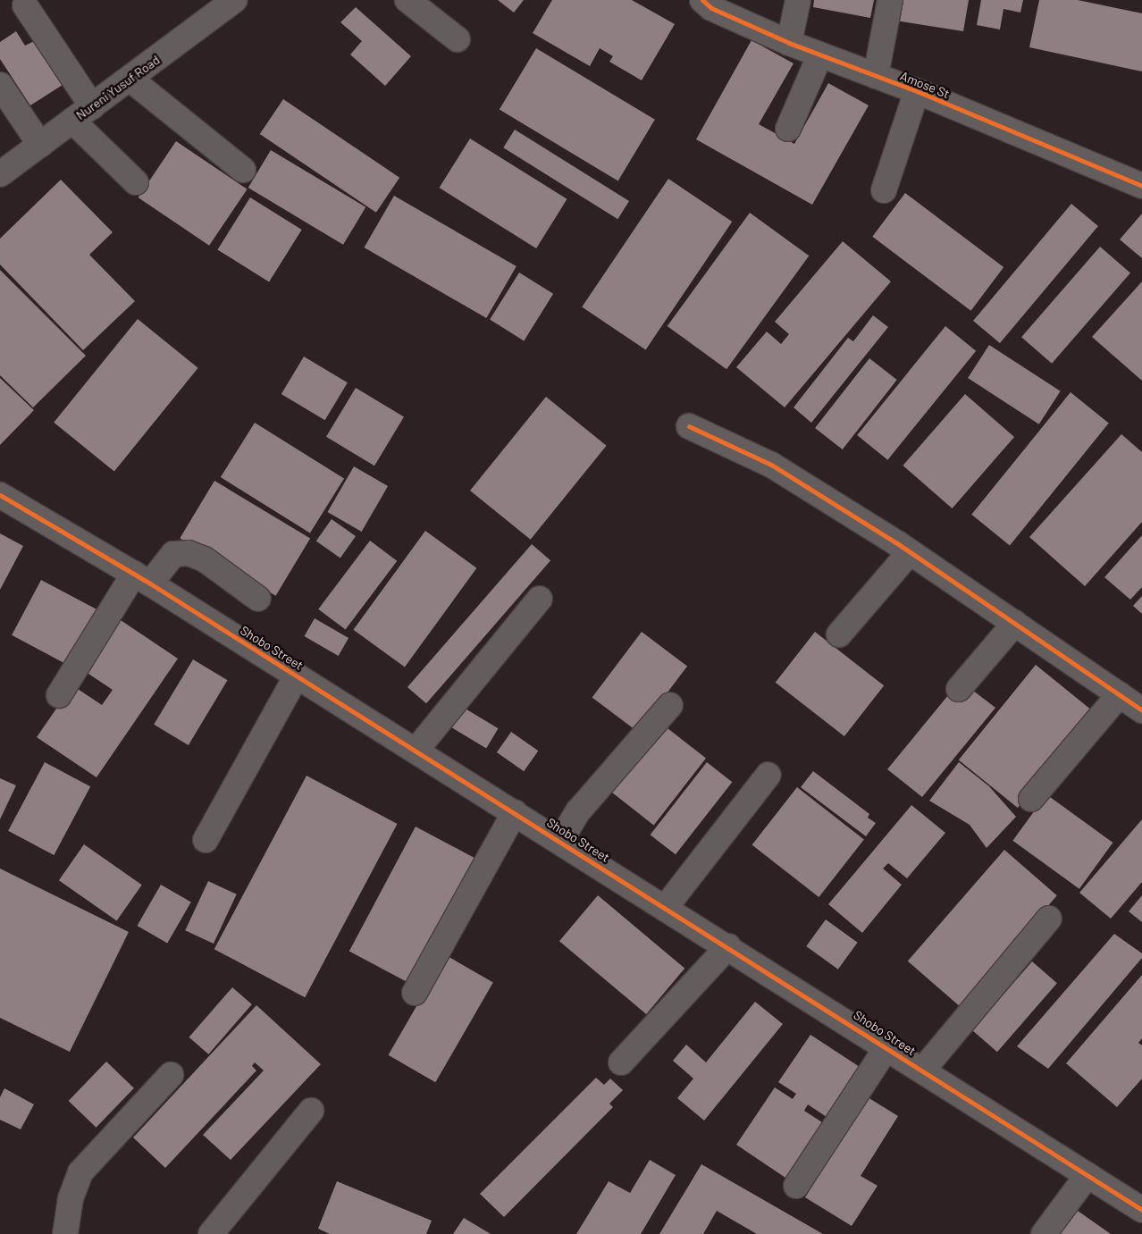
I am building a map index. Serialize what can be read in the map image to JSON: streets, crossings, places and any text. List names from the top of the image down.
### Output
{
  "streets": {
    "street": ["Amose St", "Nureni Yusuf Road", "Shobo Street"]
  }
}
